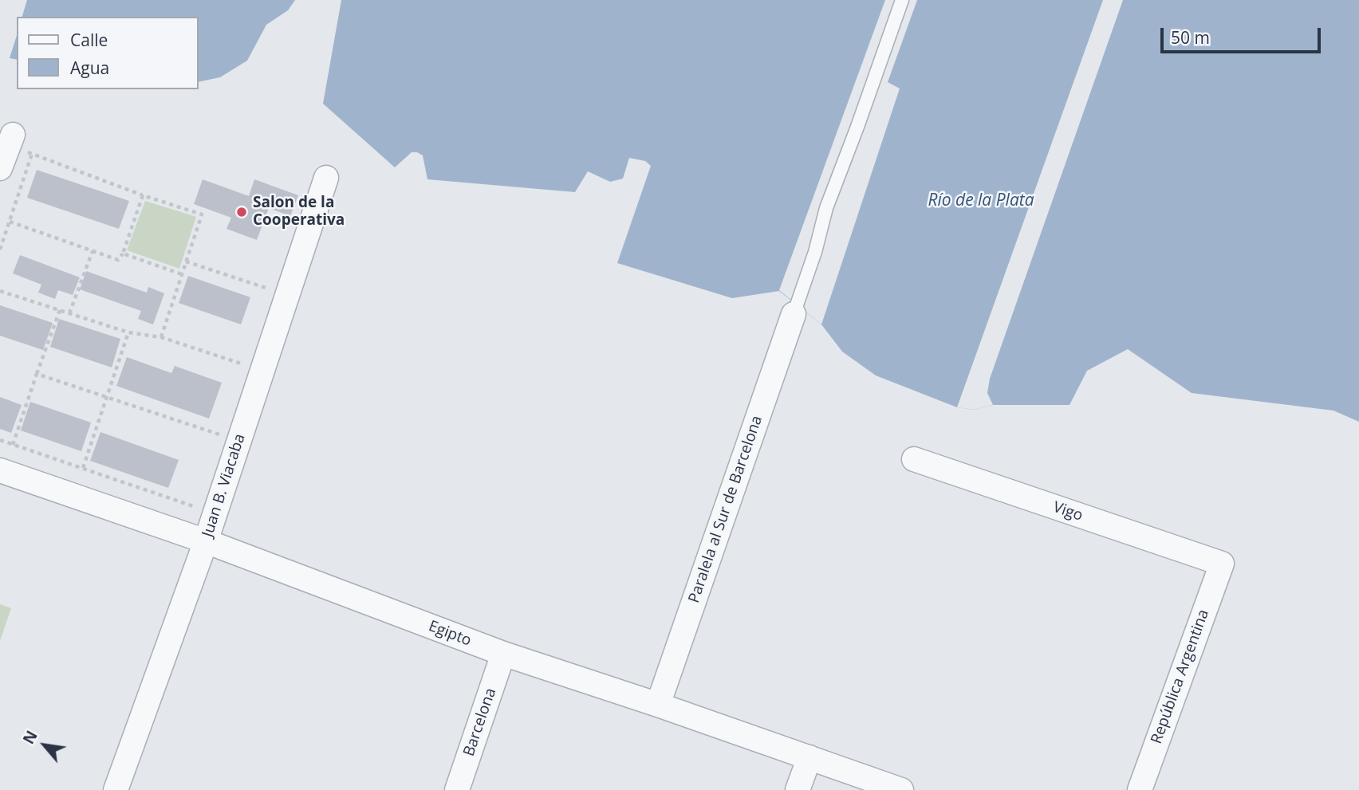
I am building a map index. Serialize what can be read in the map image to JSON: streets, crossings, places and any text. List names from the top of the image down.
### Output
{
  "streets": {
    "street": [
      "Juan B. Viacaba",
      "Paralela al Sur de Barcelona",
      "Vigo",
      "Egipto",
      "República Argentina",
      "Barcelona"
    ]
  },
  "crossings": [
    ["Juan B. Viacaba", "Egipto"],
    ["Paralela al Sur de Barcelona", "Egipto"],
    ["Vigo", "República Argentina"],
    ["Egipto", "Barcelona"]
  ],
  "water": ["Río de la Plata"],
  "places": ["Salon de la Cooperativa"],
  "legend": ["Calle", "Agua"],
  "scale_bar": "50 m",
  "north": "top left"
}
